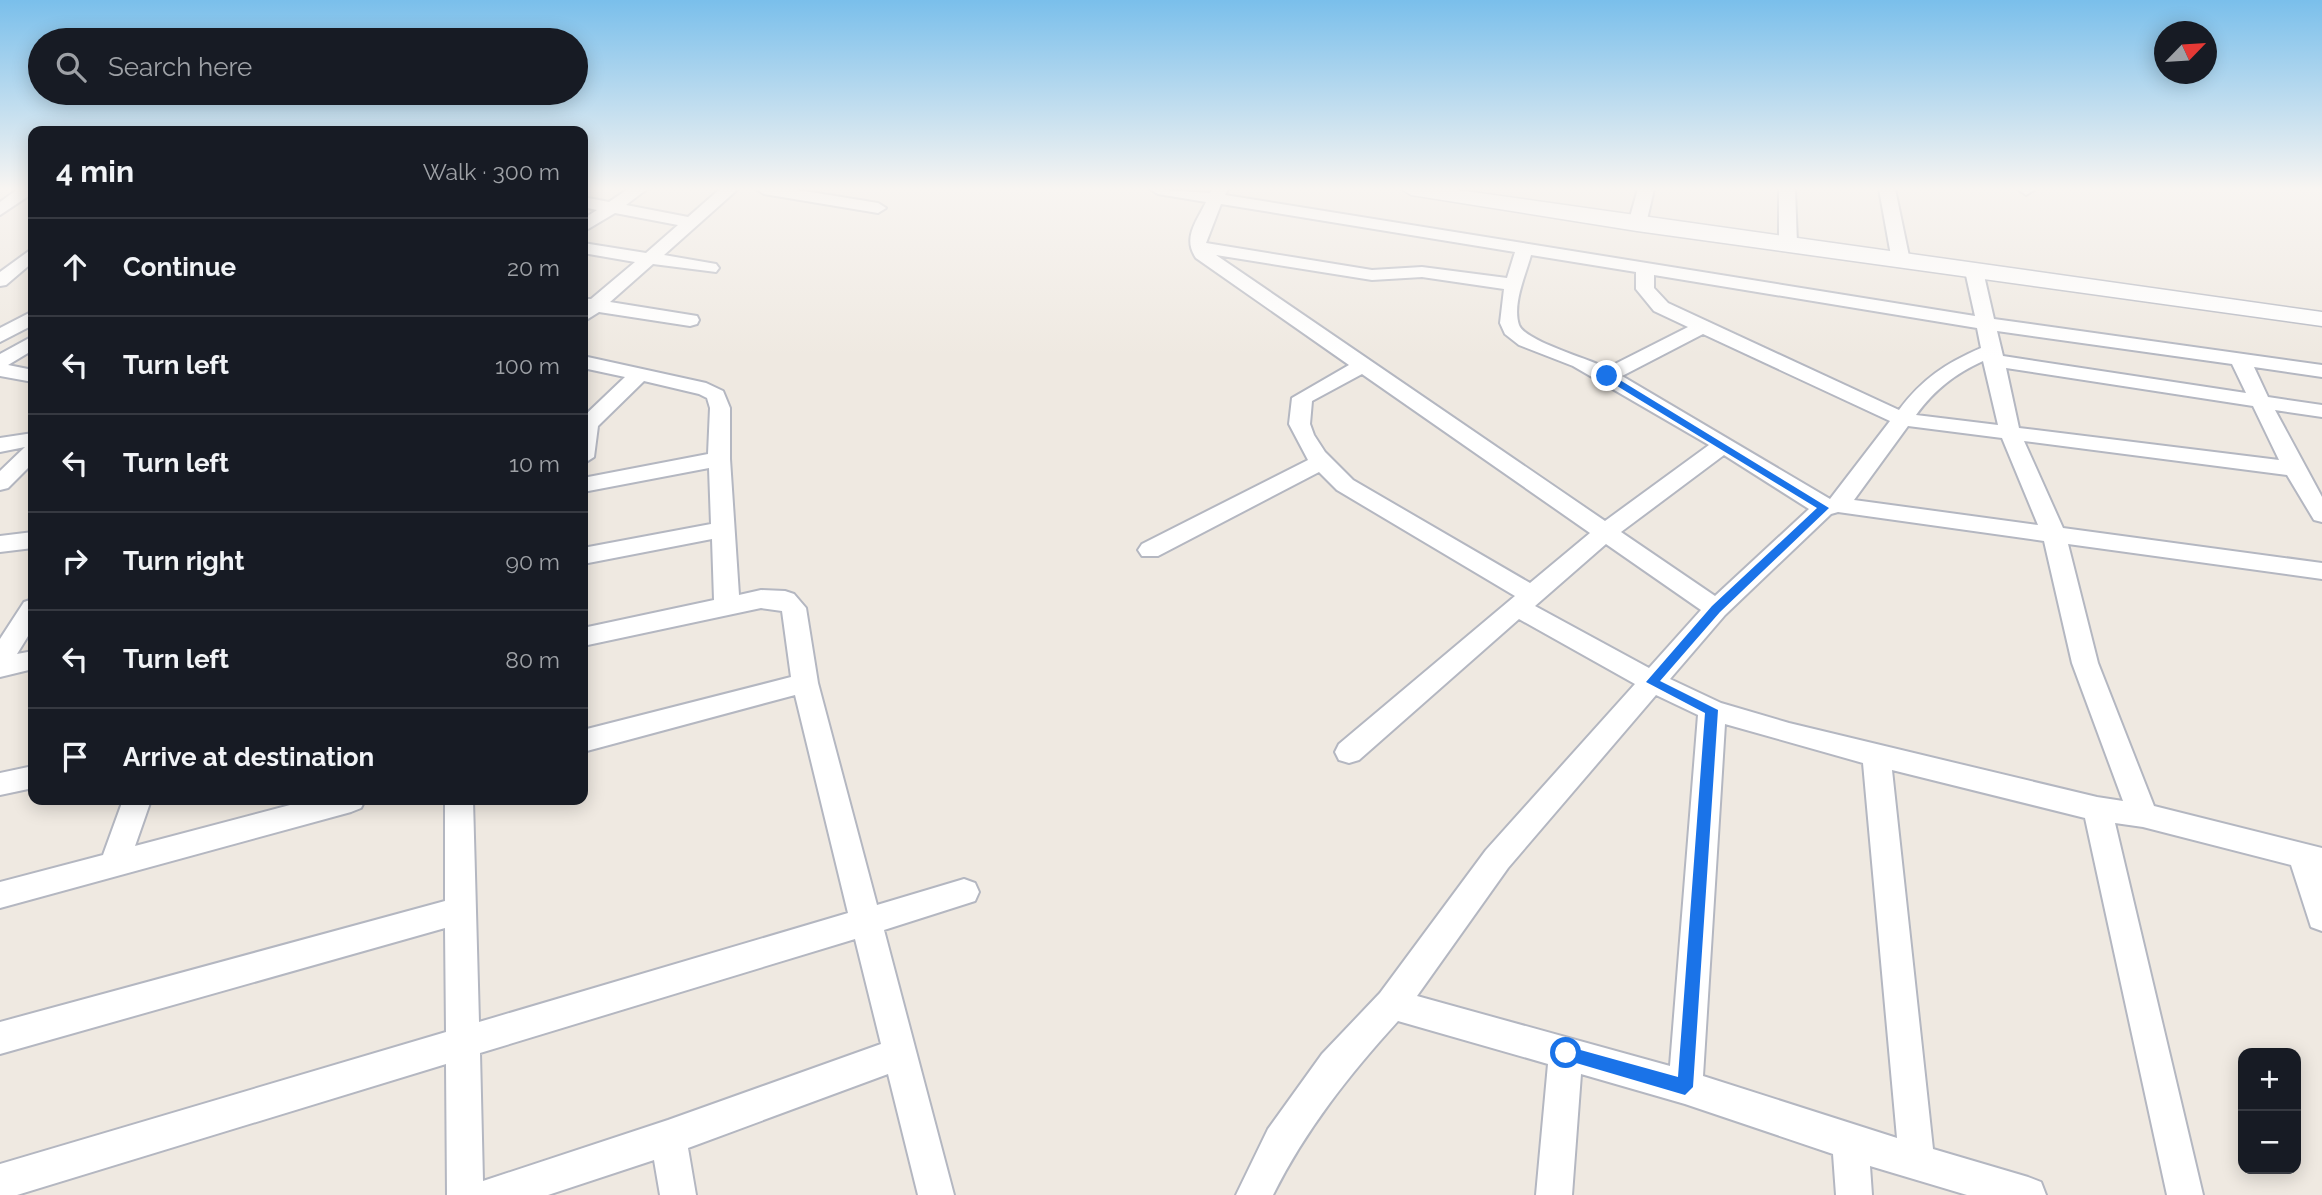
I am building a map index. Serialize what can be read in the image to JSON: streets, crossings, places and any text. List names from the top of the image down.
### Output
{
  "north": "top right",
  "page": {
    "search": "Search here",
    "heading": ["4 min", "Walk · 300 m"],
    "list": [
      ["Continue", "20 m"],
      ["Turn left", "100 m"],
      ["Turn left", "10 m"],
      ["Turn right", "90 m"],
      ["Turn left", "80 m"],
      "Arrive at destination"
    ],
    "map_buttons": ["+", "−"]
  }
}
